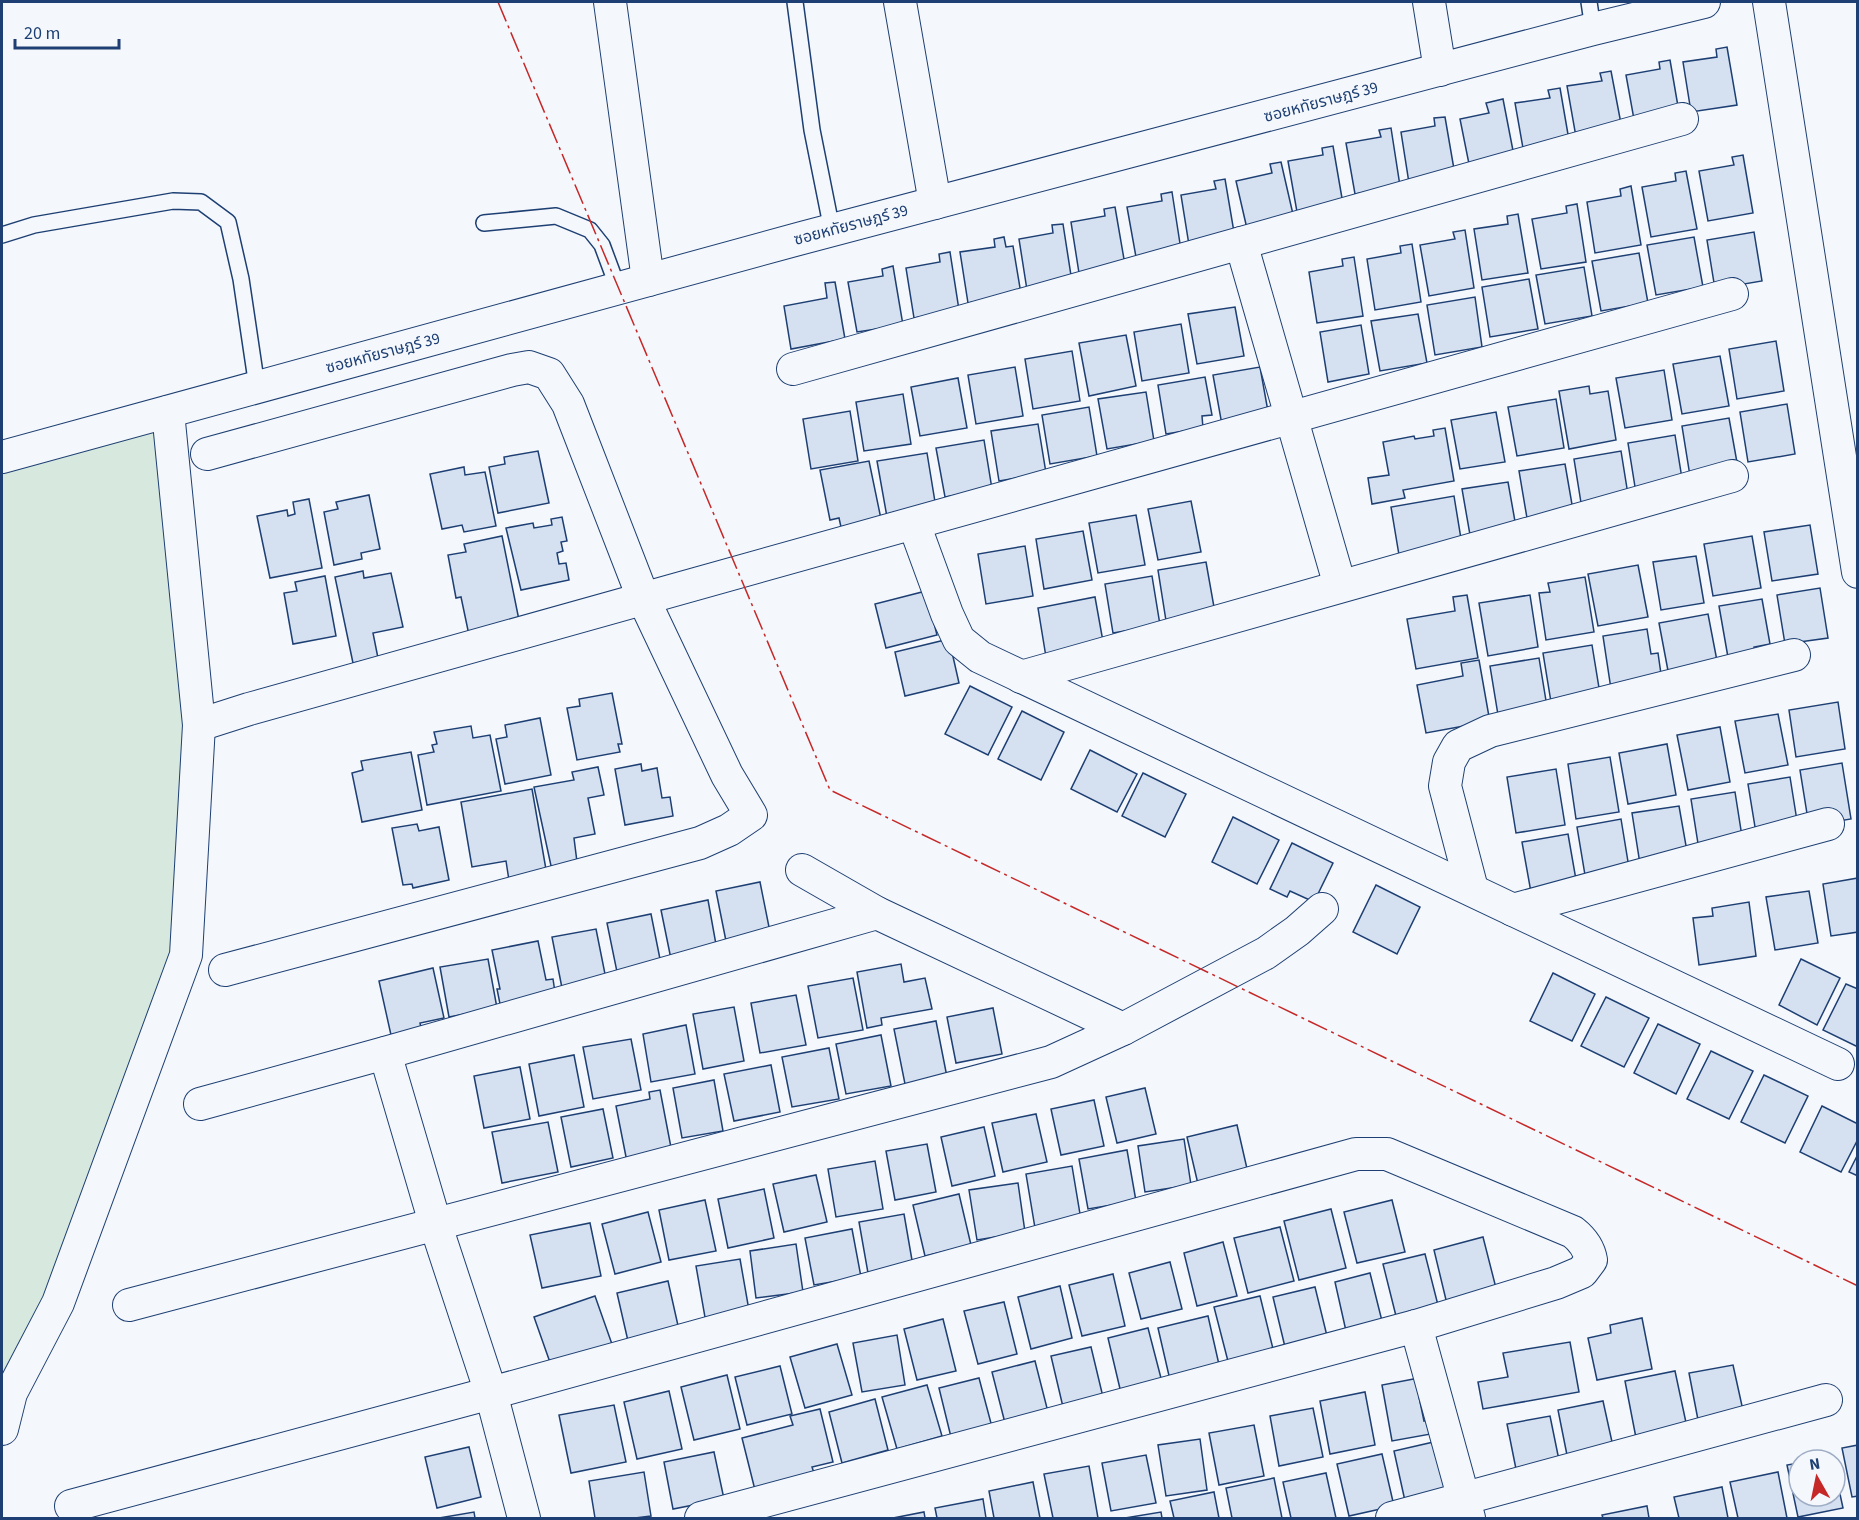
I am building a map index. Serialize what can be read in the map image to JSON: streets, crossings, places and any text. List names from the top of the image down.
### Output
{
  "streets": {
    "street": ["ซอยหทัยราษฎร์ 39"]
  },
  "scale_bar": "20 m",
  "north": "top"
}
